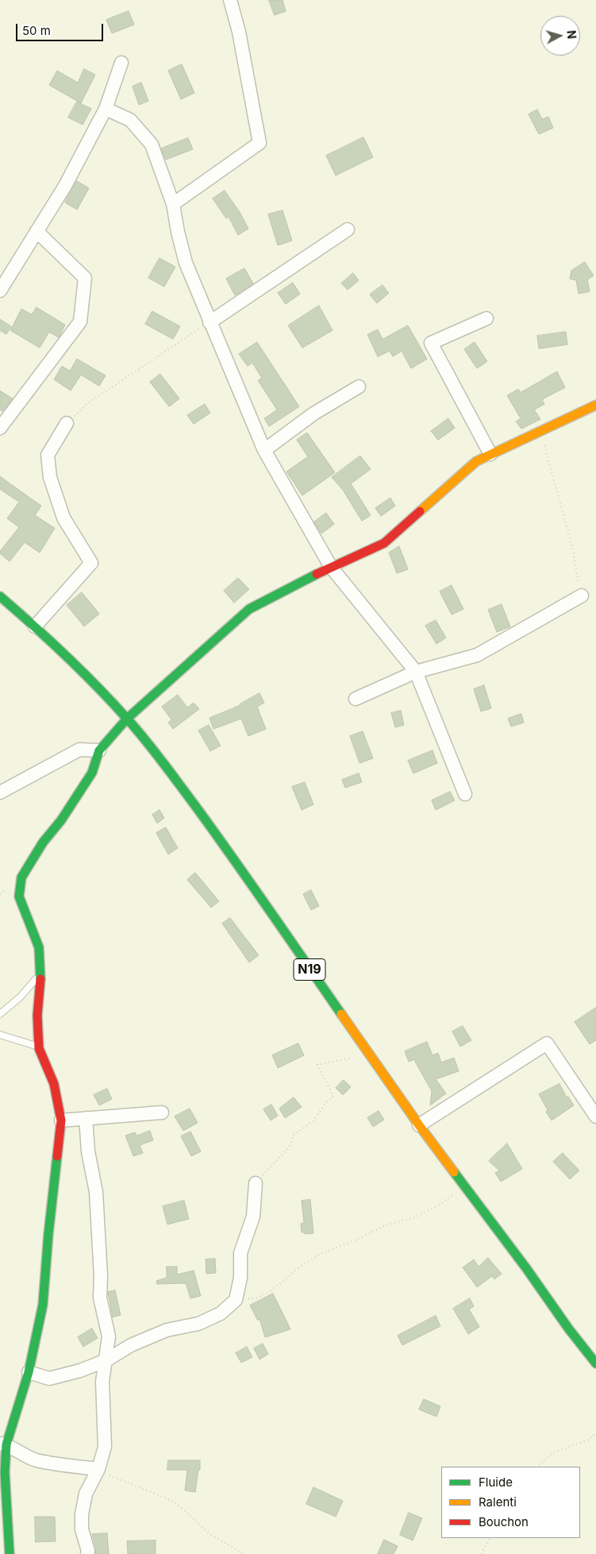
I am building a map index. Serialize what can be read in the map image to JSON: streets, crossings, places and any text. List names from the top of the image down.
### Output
{
  "streets": {
    "street": ["N19"]
  },
  "legend": ["Fluide", "Ralenti", "Bouchon"],
  "scale_bar": "50 m",
  "north": "right"
}
